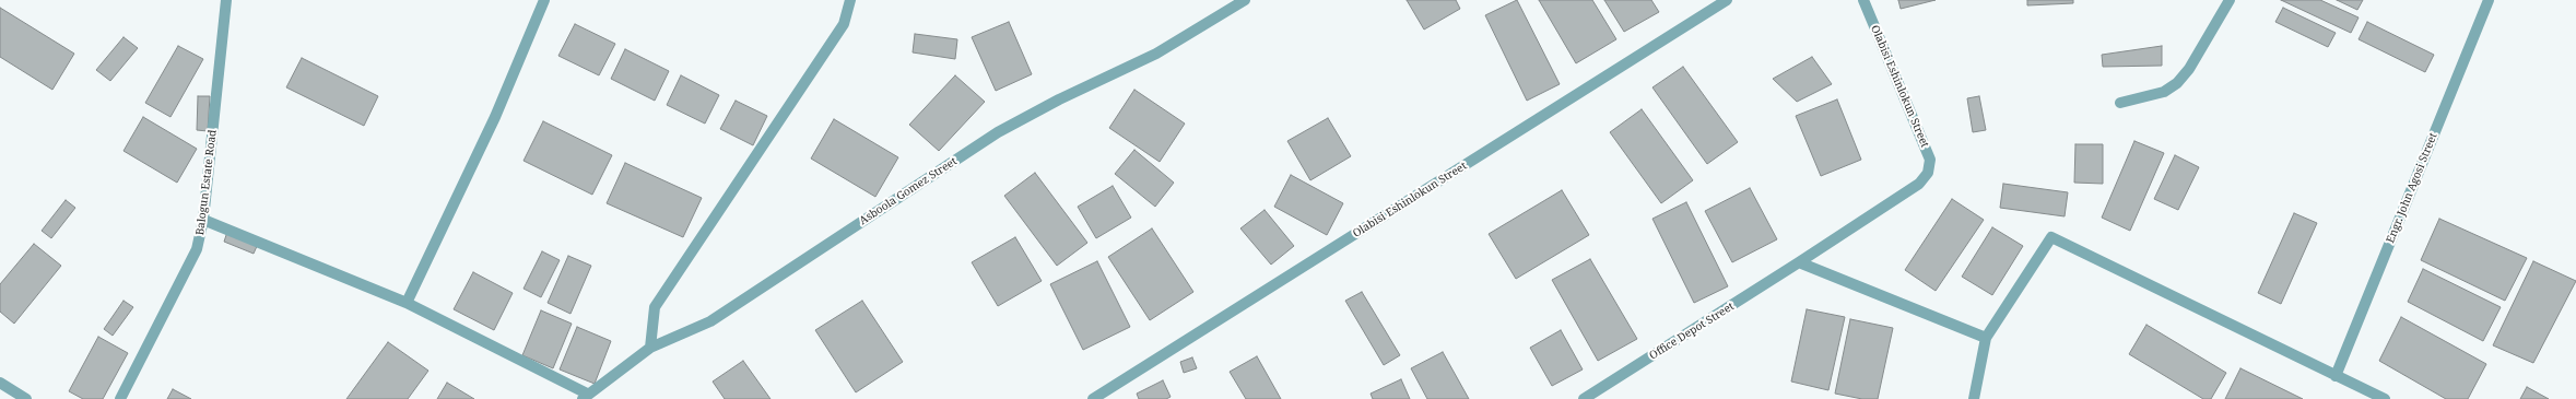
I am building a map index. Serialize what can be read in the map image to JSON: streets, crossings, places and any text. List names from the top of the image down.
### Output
{
  "streets": {
    "street": [
      "Olabisi Eshinlokun Street",
      "Balogun Estate Road",
      "Engr. John Agosi Street",
      "Asboola Gomez Street",
      "Office Depot Street"
    ]
  },
  "crossings": [
    ["Olabisi Eshinlokun Street", "Office Depot Street"]
  ]
}
